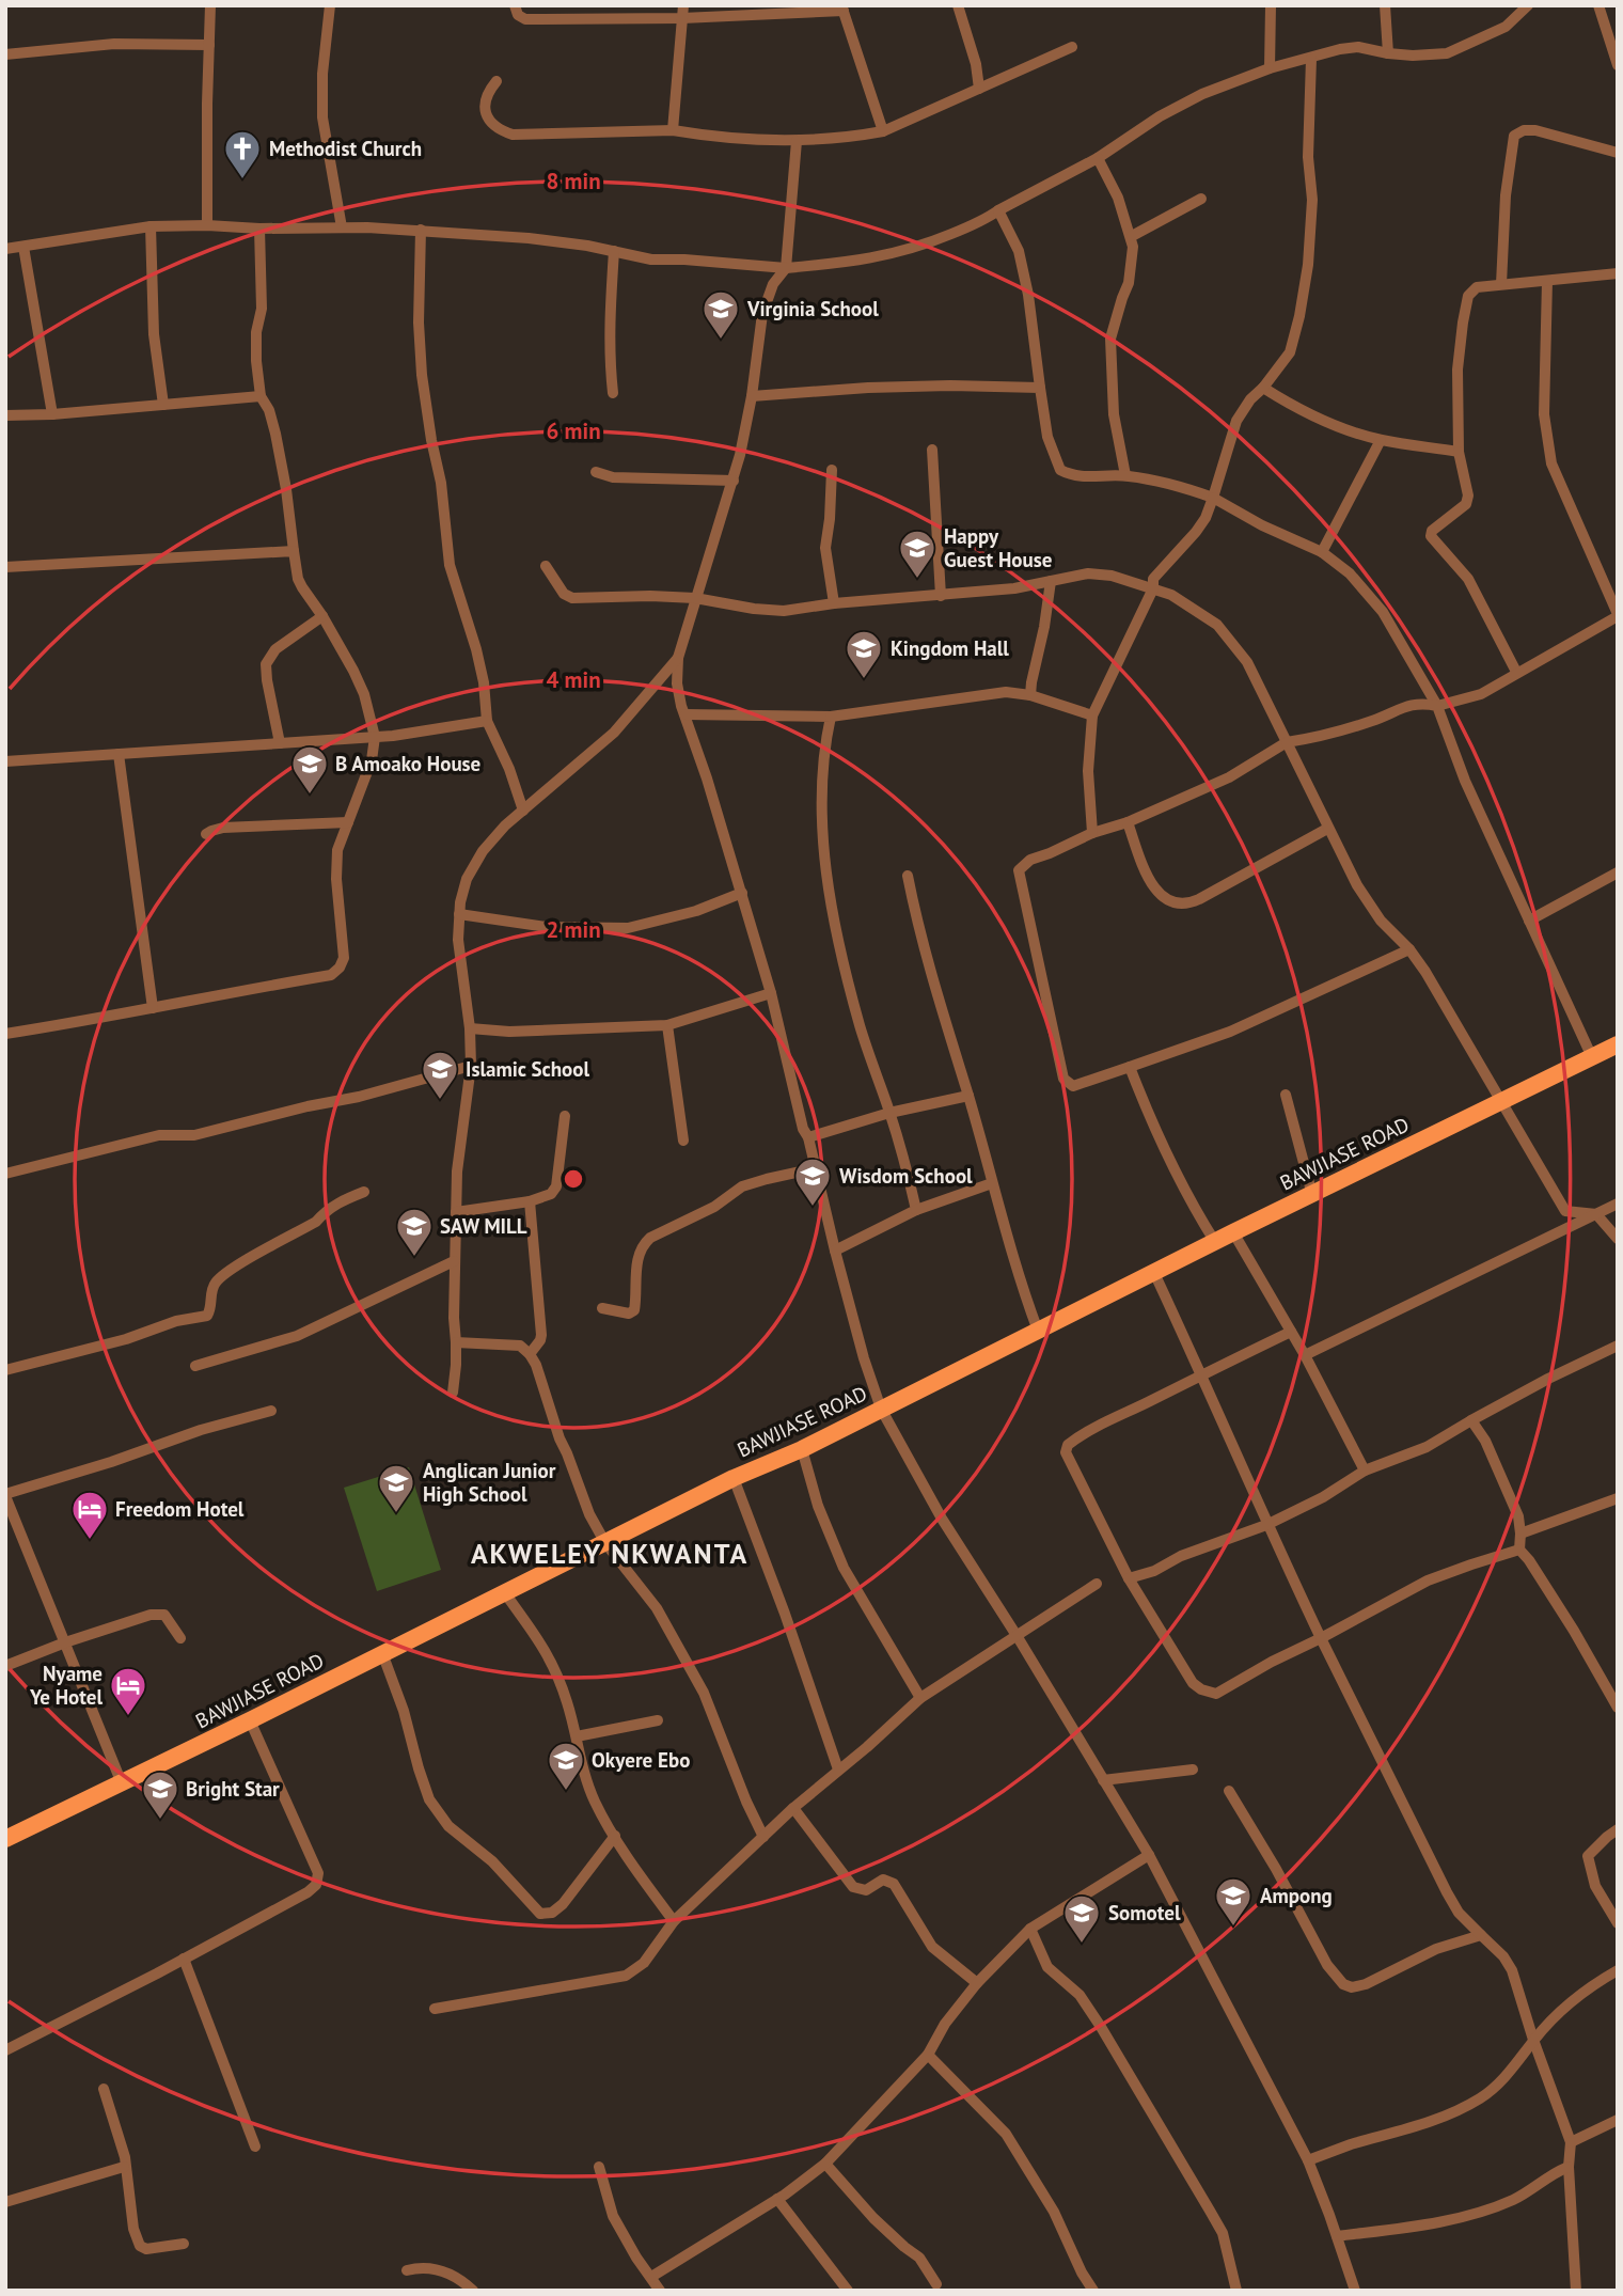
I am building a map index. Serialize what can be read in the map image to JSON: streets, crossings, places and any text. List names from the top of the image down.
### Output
{
  "streets": {
    "main road": ["BAWJIASE ROAD"]
  },
  "districts": ["AKWELEY NKWANTA"],
  "places": {
    "church": ["Methodist Church"],
    "school or university": [
      "Virginia School",
      "Happy Guest House",
      "Kingdom Hall",
      "B Amoako House",
      "Islamic School",
      "Wisdom School",
      "SAW MILL",
      "Anglican Junior High School",
      "Okyere Ebo",
      "Bright Star",
      "Ampong",
      "Somotel"
    ],
    "hotel": ["Freedom Hotel", "Nyame Ye Hotel"]
  },
  "rings": [
    "8 min",
    "6 min",
    "4 min",
    "2 min"
  ]
}
